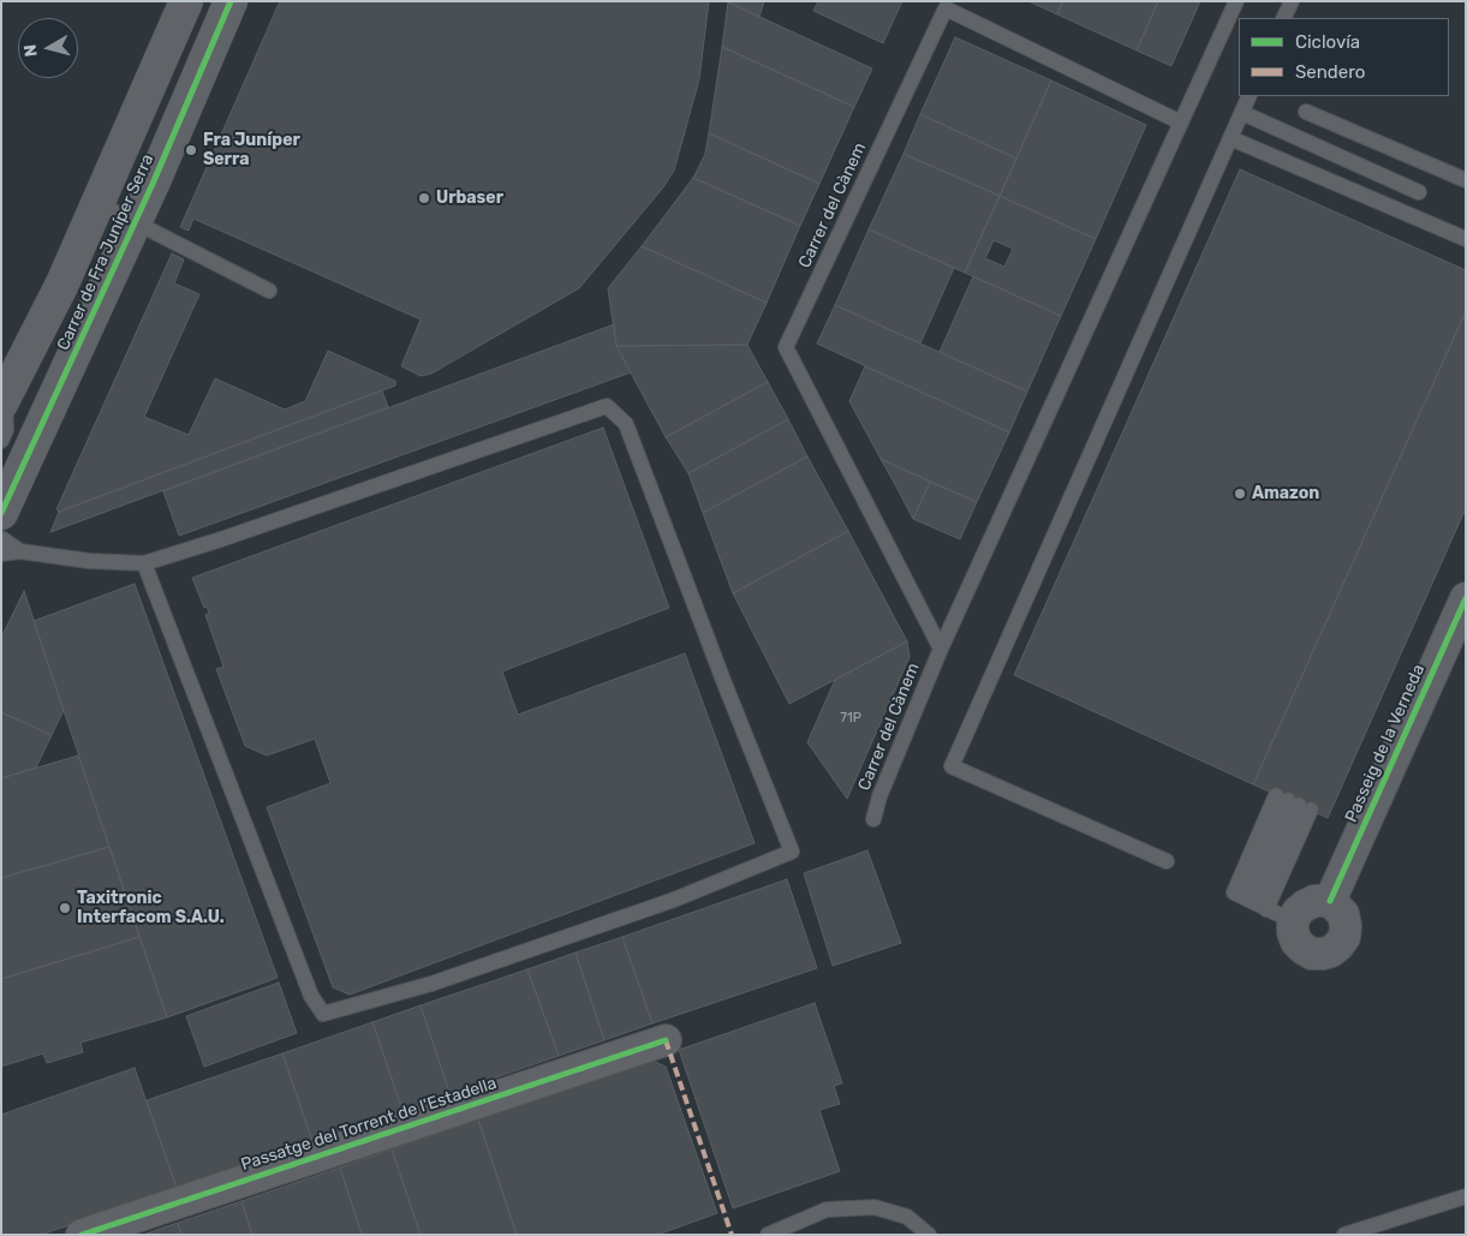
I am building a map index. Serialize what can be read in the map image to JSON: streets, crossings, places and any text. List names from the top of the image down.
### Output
{
  "streets": {
    "street": ["Carrer de Fra Juníper Serra", "Passeig de la Verneda", "Passatge del Torrent de l'Estadella"],
    "lane": ["Carrer del Cànem"]
  },
  "places": [
    "Fra Juníper Serra",
    "Urbaser",
    "Amazon",
    "Taxitronic Interfacom S.A.U."
  ],
  "house_numbers": ["71P"],
  "legend": ["Ciclovía", "Sendero"],
  "north": "left"
}
